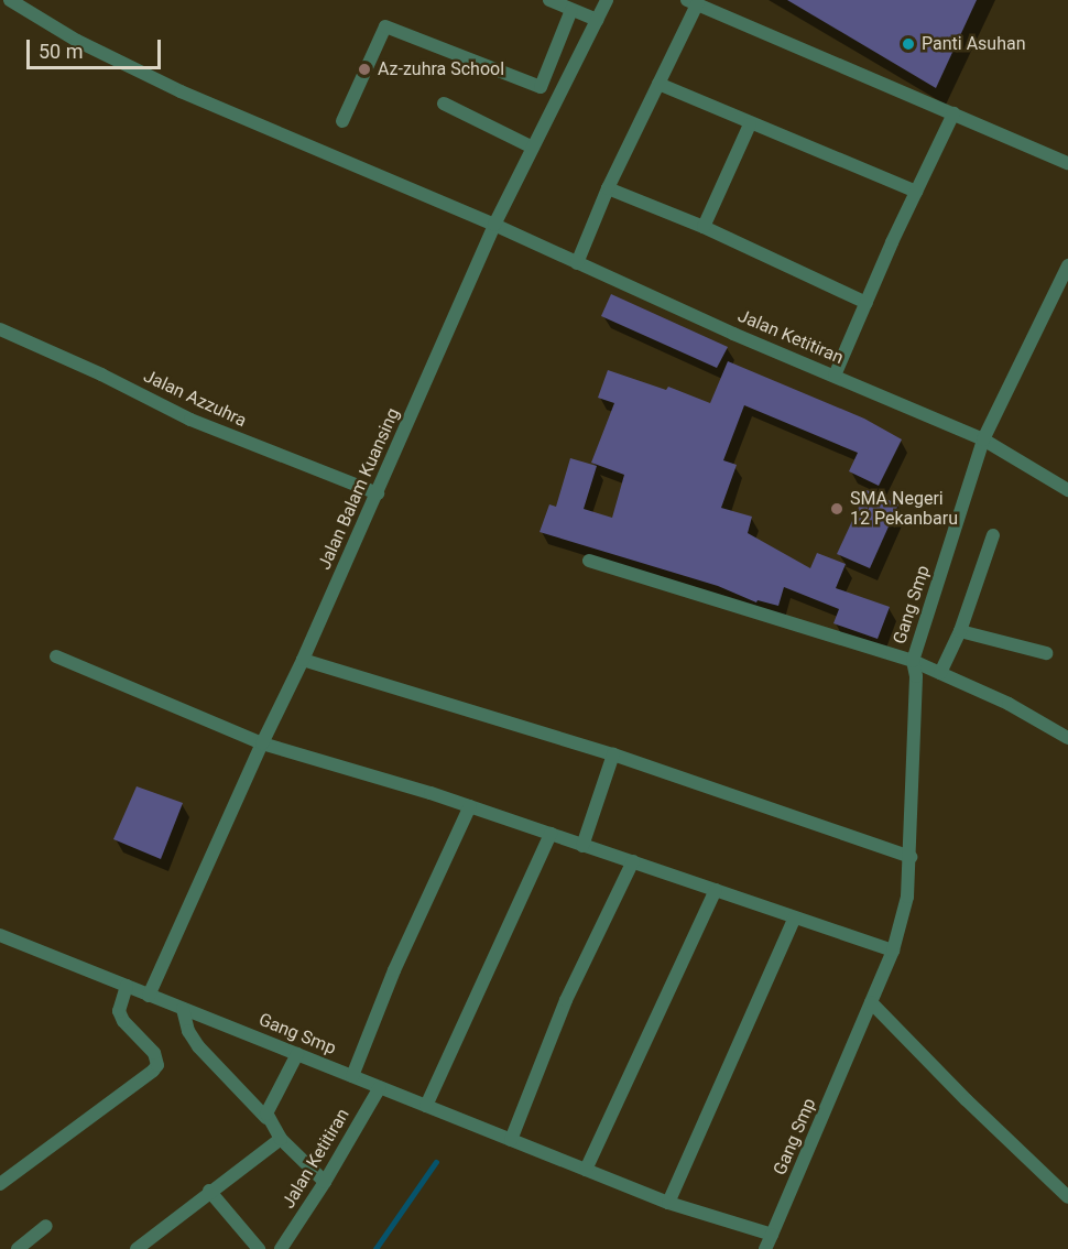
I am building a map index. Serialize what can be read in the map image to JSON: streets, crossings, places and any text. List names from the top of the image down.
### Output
{
  "streets": {
    "street": [
      "Jalan Ketitiran",
      "Jalan Azzuhra",
      "Jalan Balam Kuansing",
      "Gang Smp"
    ]
  },
  "crossings": [
    ["Jalan Ketitiran", "Jalan Balam Kuansing"],
    ["Jalan Ketitiran", "Gang Smp"],
    ["Jalan Azzuhra", "Jalan Balam Kuansing"],
    ["Jalan Balam Kuansing", "Gang Smp"]
  ],
  "places": ["Panti Asuhan", "Az-zuhra School", "SMA Negeri 12 Pekanbaru"],
  "scale_bar": "50 m"
}
